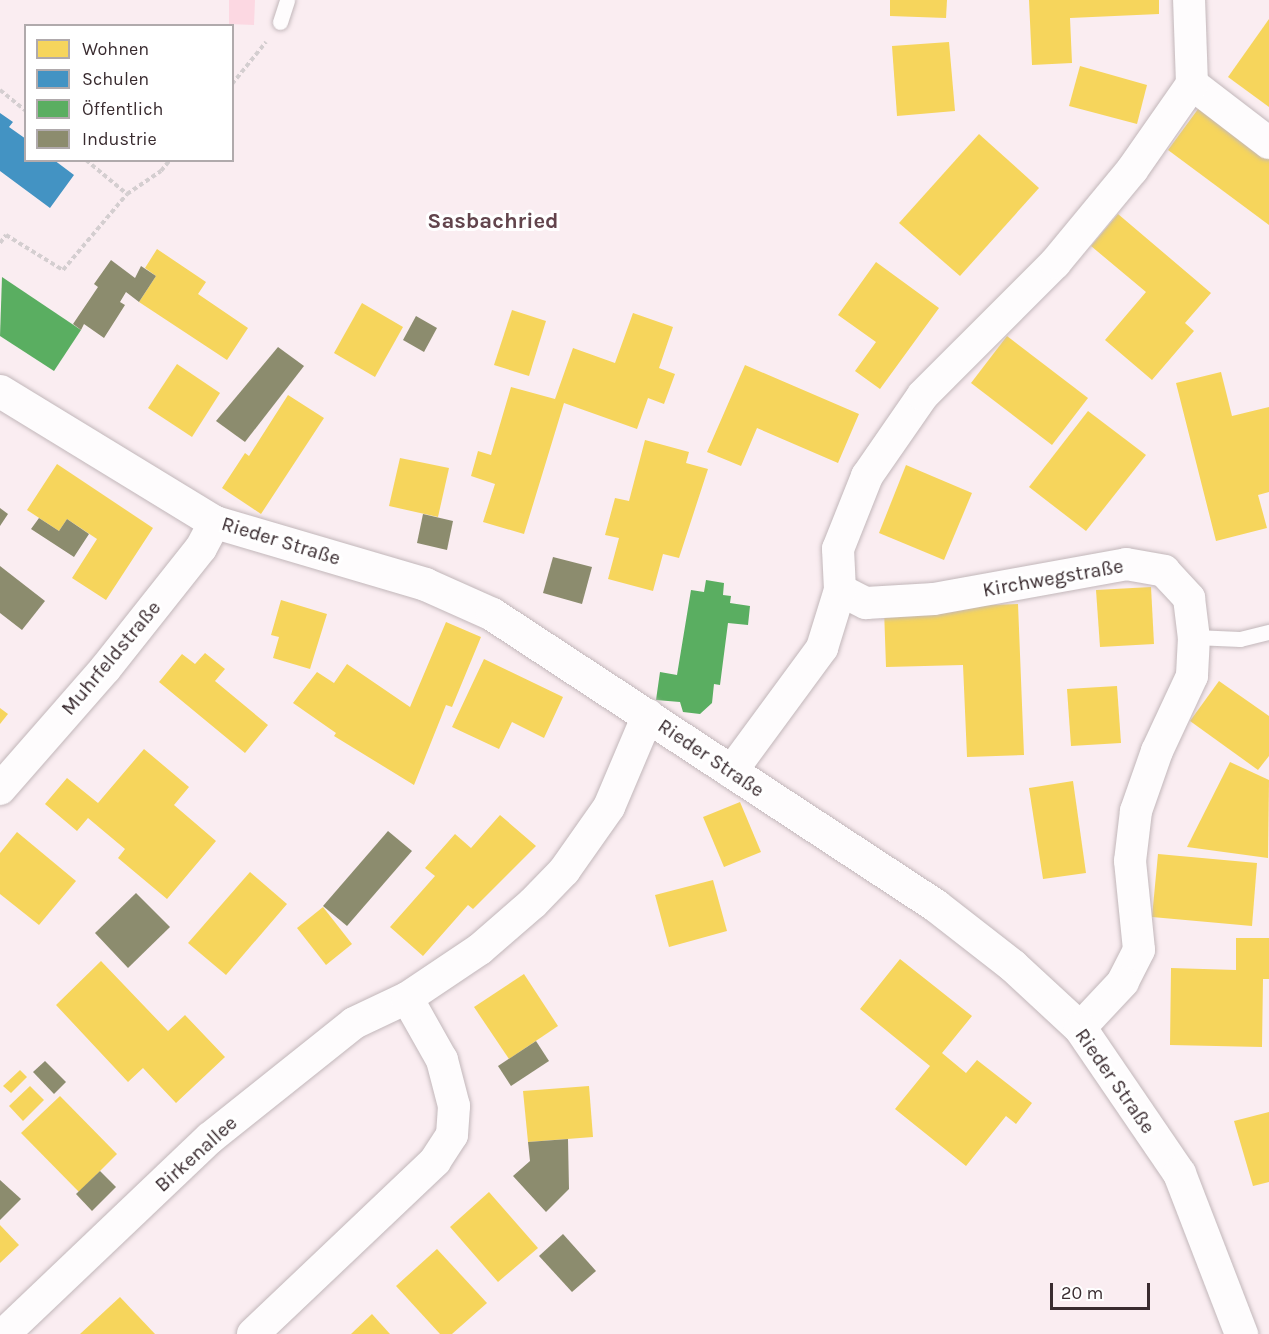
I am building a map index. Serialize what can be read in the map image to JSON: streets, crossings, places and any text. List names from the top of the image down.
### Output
{
  "streets": {
    "street": [
      "Rieder Straße",
      "Kirchwegstraße",
      "Muhrfeldstraße",
      "Birkenallee"
    ]
  },
  "crossings": [
    ["Rieder Straße", "Kirchwegstraße"],
    ["Rieder Straße", "Muhrfeldstraße"],
    ["Rieder Straße", "Birkenallee"]
  ],
  "districts": ["Sasbachried"],
  "legend": [
    "Wohnen",
    "Schulen",
    "Öffentlich",
    "Industrie"
  ],
  "scale_bar": "20 m"
}
